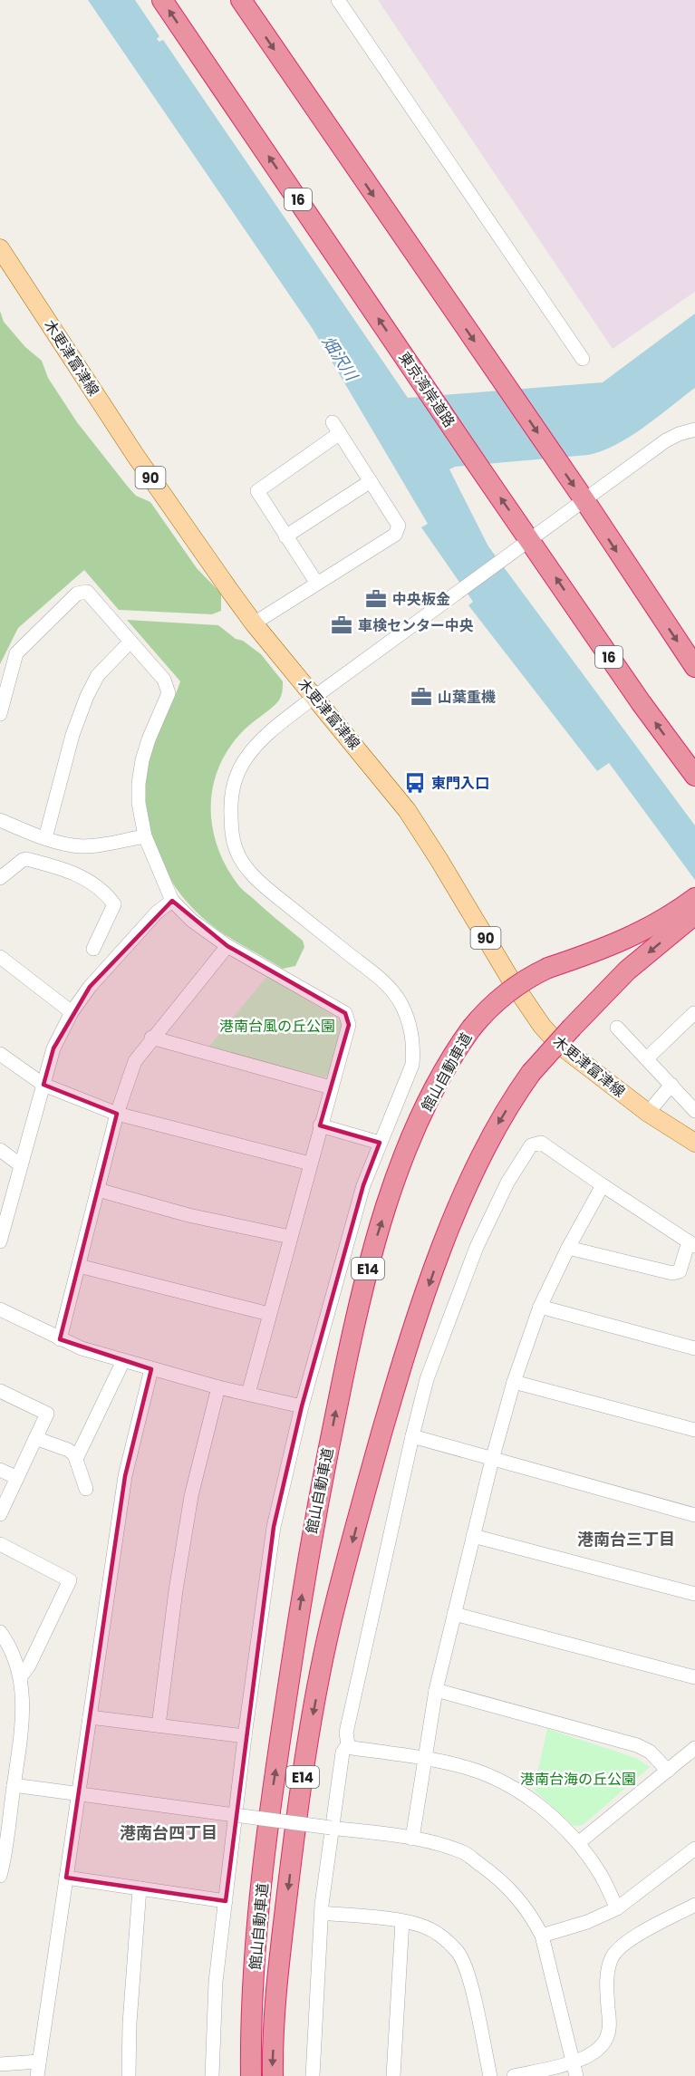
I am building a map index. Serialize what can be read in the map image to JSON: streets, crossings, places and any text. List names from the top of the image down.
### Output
{
  "streets": {
    "highway": [
      "16",
      "東京湾岸道路",
      "館山自動車道",
      "E14"
    ],
    "main road": ["木更津富津線", "90"]
  },
  "districts": ["港南台三丁目", "港南台四丁目"],
  "water": ["畑沢川"],
  "parks": ["港南台風の丘公園", "港南台海の丘公園"],
  "places": {
    "office": ["中央板金", "車検センター中央", "山葉重機"],
    "bus stop": ["東門入口"]
  }
}
